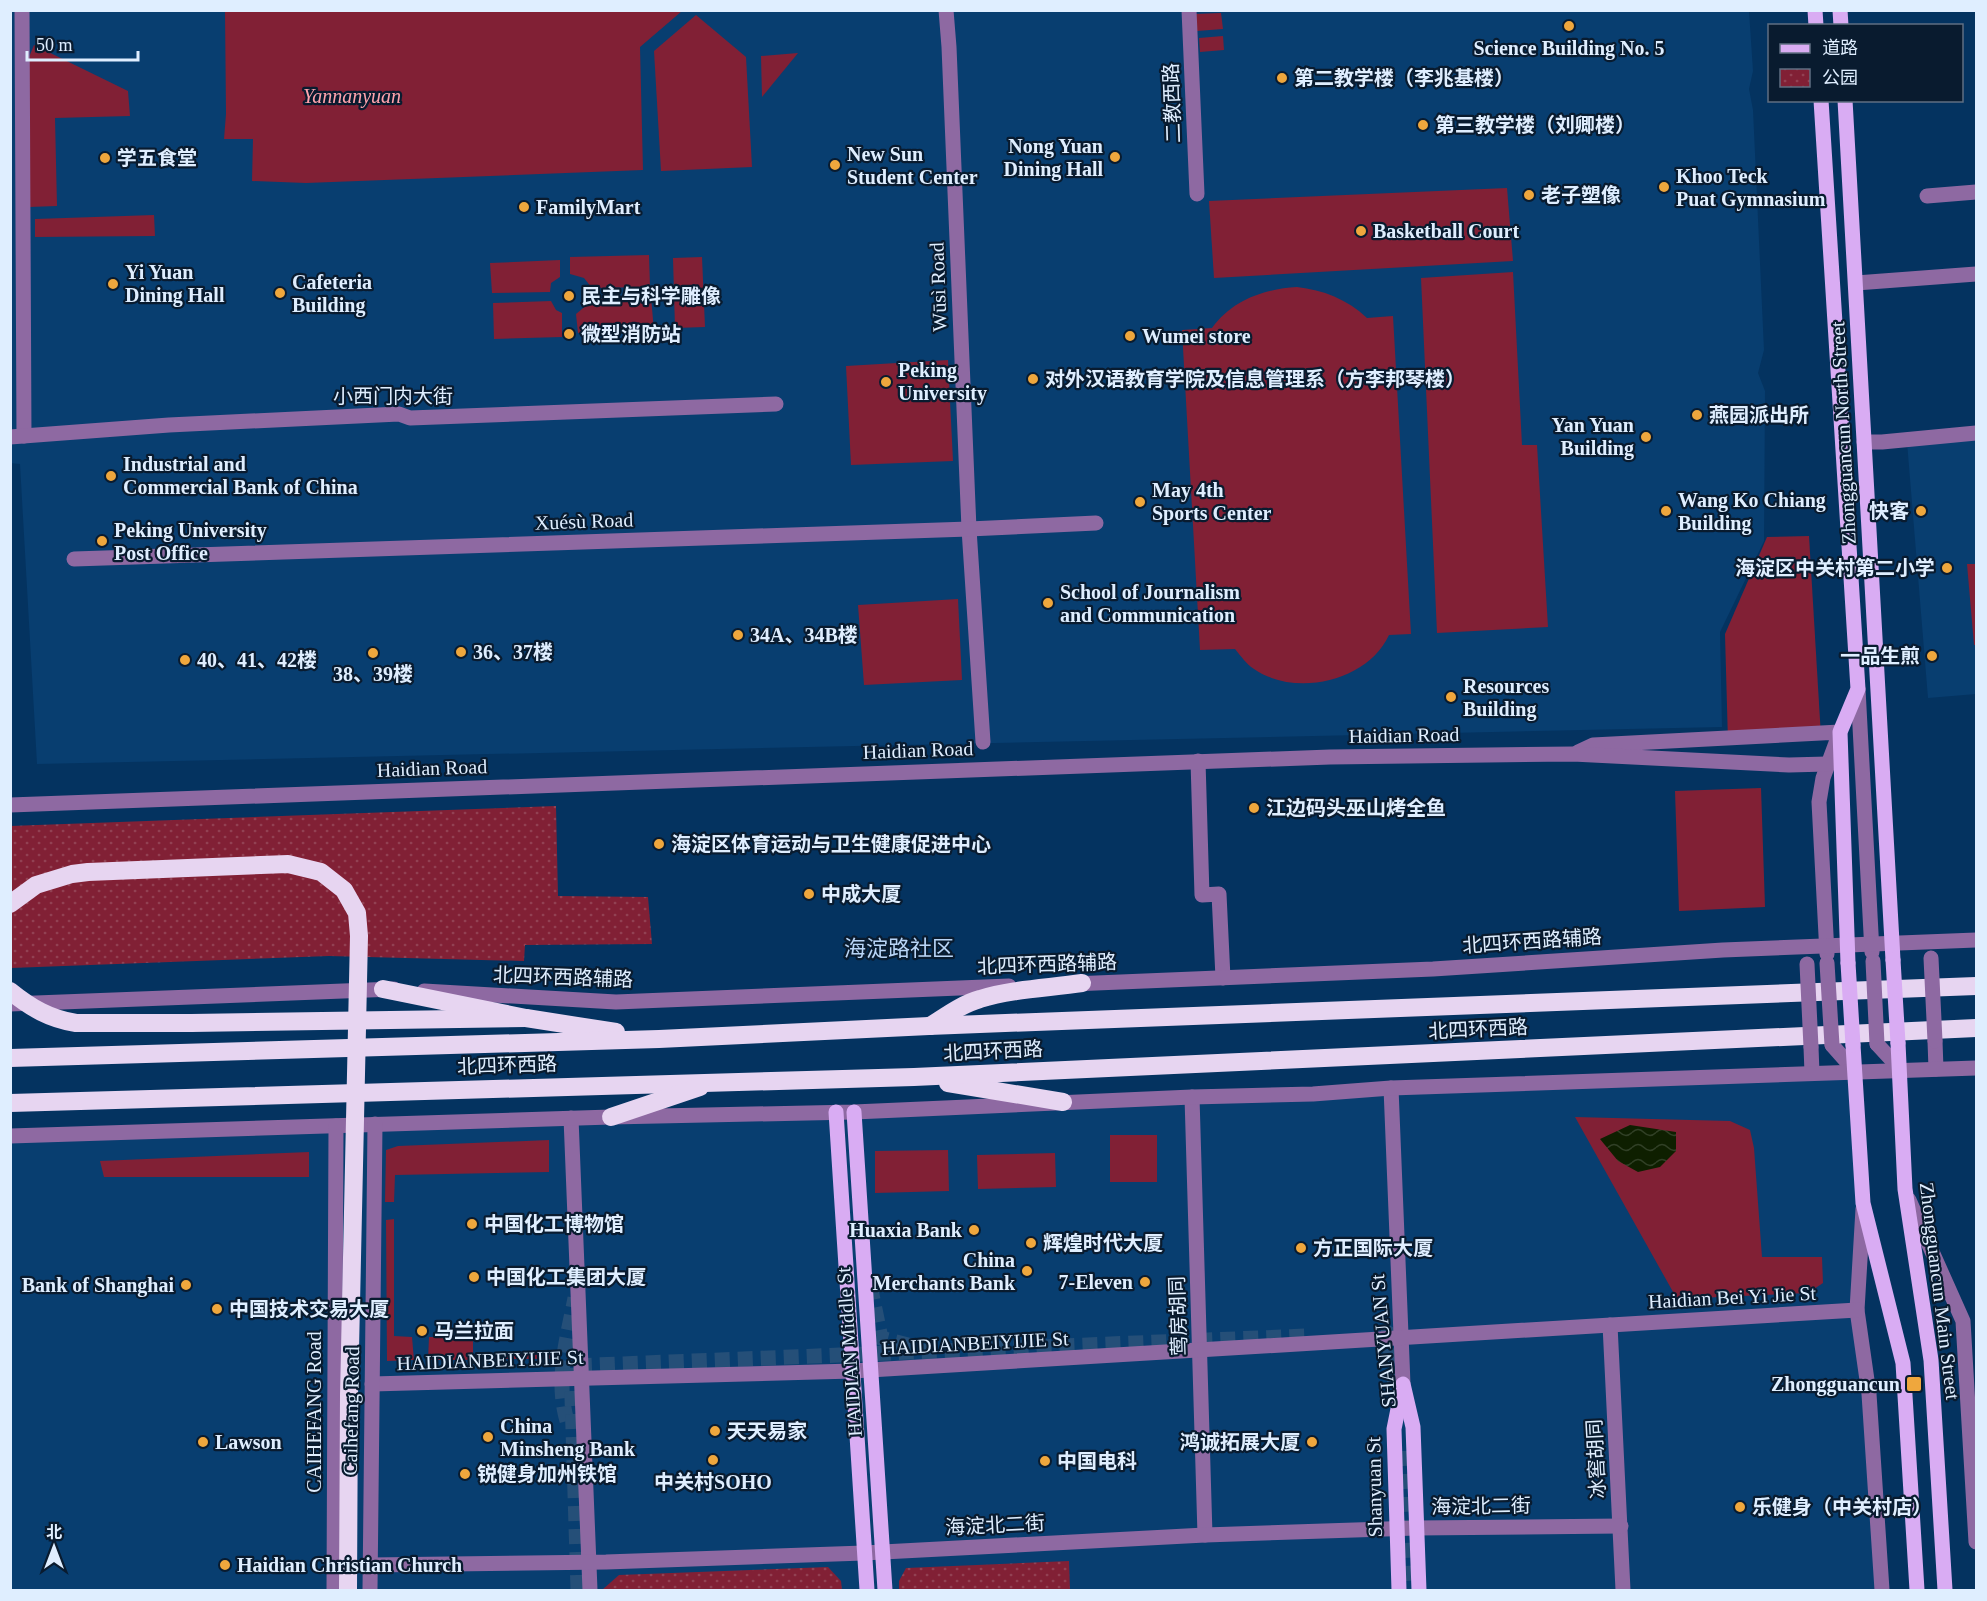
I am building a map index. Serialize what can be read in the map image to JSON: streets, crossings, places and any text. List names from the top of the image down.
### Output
{
  "streets": {
    "highway": ["北四环西路"],
    "main road": [
      "Zhongguancun North Street",
      "Zhongguancun Main Street",
      "SHANYUAN St",
      "HAIDIAN Middle St",
      "Shanyuan St"
    ],
    "street": [
      "二教西路",
      "Wūsì Road",
      "小西门内大街",
      "Xuésù Road",
      "Haidian Road",
      "北四环西路辅路",
      "Haidian Bei Yi Jie St",
      "莺房胡同",
      "HAIDIANBEIYIJIE St",
      "Caihefang Road",
      "CAIHEFANG Road",
      "冰窖胡同",
      "海淀北二街"
    ]
  },
  "crossings": [
    ["Wūsì Road", "Xuésù Road"],
    ["Zhongguancun North Street", "Haidian Road"],
    ["Zhongguancun North Street", "北四环西路辅路"],
    ["Zhongguancun North Street", "Zhongguancun Main Street"],
    ["Haidian Bei Yi Jie St", "SHANYUAN St"],
    ["Haidian Bei Yi Jie St", "HAIDIANBEIYIJIE St"],
    ["Haidian Bei Yi Jie St", "冰窖胡同"],
    ["莺房胡同", "HAIDIANBEIYIJIE St"],
    ["莺房胡同", "海淀北二街"],
    ["SHANYUAN St", "HAIDIANBEIYIJIE St"],
    ["SHANYUAN St", "Shanyuan St"],
    ["SHANYUAN St", "海淀北二街"],
    ["HAIDIANBEIYIJIE St", "HAIDIAN Middle St"],
    ["HAIDIANBEIYIJIE St", "Caihefang Road"],
    ["HAIDIAN Middle St", "海淀北二街"],
    ["Caihefang Road", "海淀北二街"],
    ["冰窖胡同", "海淀北二街"],
    ["Shanyuan St", "海淀北二街"]
  ],
  "districts": ["海淀路社区"],
  "parks": ["Yannanyuan"],
  "places": {
    "other": [
      "Science Building No. 5",
      "第二教学楼（李兆基楼）",
      "第三教学楼（刘卿楼）",
      "Nong Yuan Dining Hall",
      "学五食堂",
      "New Sun Student Center",
      "Khoo Teck Puat Gymnasium",
      "老子塑像",
      "FamilyMart",
      "Basketball Court",
      "Yi Yuan Dining Hall",
      "Cafeteria Building",
      "民主与科学雕像",
      "微型消防站",
      "Wumei store",
      "对外汉语教育学院及信息管理系（方李邦琴楼）",
      "Peking University",
      "燕园派出所",
      "Yan Yuan Building",
      "Industrial and Commercial Bank of China",
      "May 4th Sports Center",
      "Wang Ko Chiang Building",
      "快客",
      "Peking University Post Office",
      "海淀区中关村第二小学",
      "School of Journalism and Communication",
      "34A、34B楼",
      "36、37楼",
      "38、39楼",
      "一品生煎",
      "40、41、42楼",
      "Resources Building",
      "江边码头巫山烤全鱼",
      "海淀区体育运动与卫生健康促进中心",
      "中成大厦",
      "中国化工博物馆",
      "Huaxia Bank",
      "辉煌时代大厦",
      "方正国际大厦",
      "China Merchants Bank",
      "中国化工集团大厦",
      "7-Eleven",
      "Bank of Shanghai",
      "中国技术交易大厦",
      "马兰拉面",
      "天天易家",
      "China Minsheng Bank",
      "Lawson",
      "鸿诚拓展大厦",
      "中关村SOHO",
      "中国电科",
      "锐健身加州铁馆",
      "乐健身（中关村店）",
      "Haidian Christian Church"
    ],
    "transit": ["Zhongguancun"]
  },
  "legend": ["道路", "公园"],
  "scale_bar": "50 m",
  "north": "top"
}
